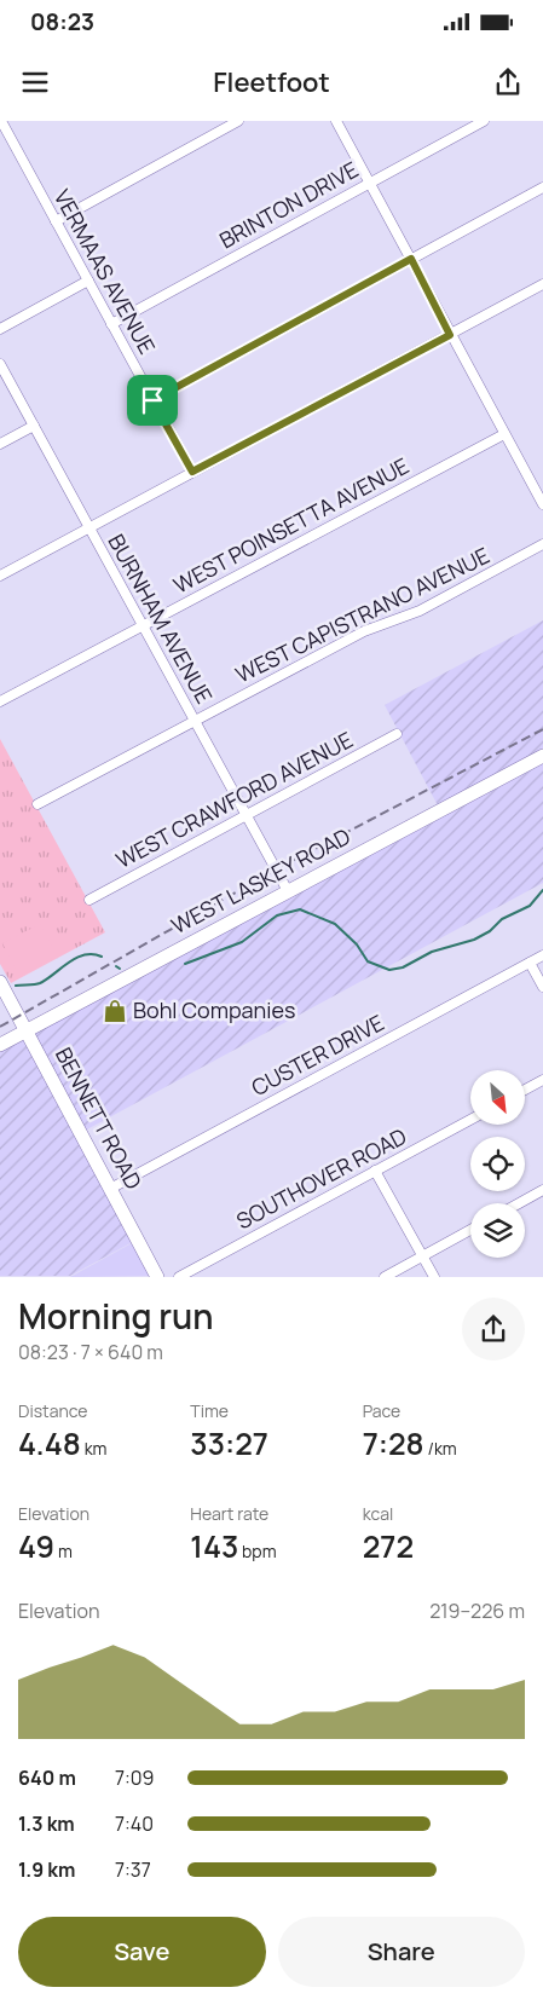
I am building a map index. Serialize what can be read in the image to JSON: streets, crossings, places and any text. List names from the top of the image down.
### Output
{
  "streets": {
    "main road": ["WEST LASKEY ROAD", "BENNETT ROAD"],
    "street": [
      "BRINTON DRIVE",
      "VERMAAS AVENUE",
      "WEST POINSETTA AVENUE",
      "WEST CAPISTRANO AVENUE",
      "BURNHAM AVENUE",
      "WEST CRAWFORD AVENUE",
      "CUSTER DRIVE",
      "SOUTHOVER ROAD"
    ]
  },
  "crossings": [
    ["BRINTON DRIVE", "VERMAAS AVENUE"],
    ["WEST POINSETTA AVENUE", "BURNHAM AVENUE"],
    ["WEST CAPISTRANO AVENUE", "BURNHAM AVENUE"],
    ["BURNHAM AVENUE", "WEST CRAWFORD AVENUE"],
    ["BURNHAM AVENUE", "WEST LASKEY ROAD"],
    ["WEST LASKEY ROAD", "BENNETT ROAD"],
    ["CUSTER DRIVE", "BENNETT ROAD"]
  ],
  "places": {
    "shop": ["Bohl Companies"]
  },
  "north": "bottom right",
  "page": {
    "status": "08:23",
    "header": "Fleetfoot",
    "heading": ["Morning run", "08:23 · 7 × 640 m"],
    "stats": [
      ["Distance", "4.48 km"],
      ["Time", "33:27"],
      ["Pace", "7:28 /km"],
      ["Elevation", "49 m"],
      ["Heart rate", "143 bpm"],
      ["kcal", "272"]
    ],
    "chart": ["Elevation", "219–226 m"],
    "list": [
      {
        "name": "640 m",
        "note": "7:09"
      },
      {
        "name": "1.3 km",
        "note": "7:40"
      },
      {
        "name": "1.9 km",
        "note": "7:37"
      }
    ],
    "buttons": ["Save", "Share"]
  }
}
